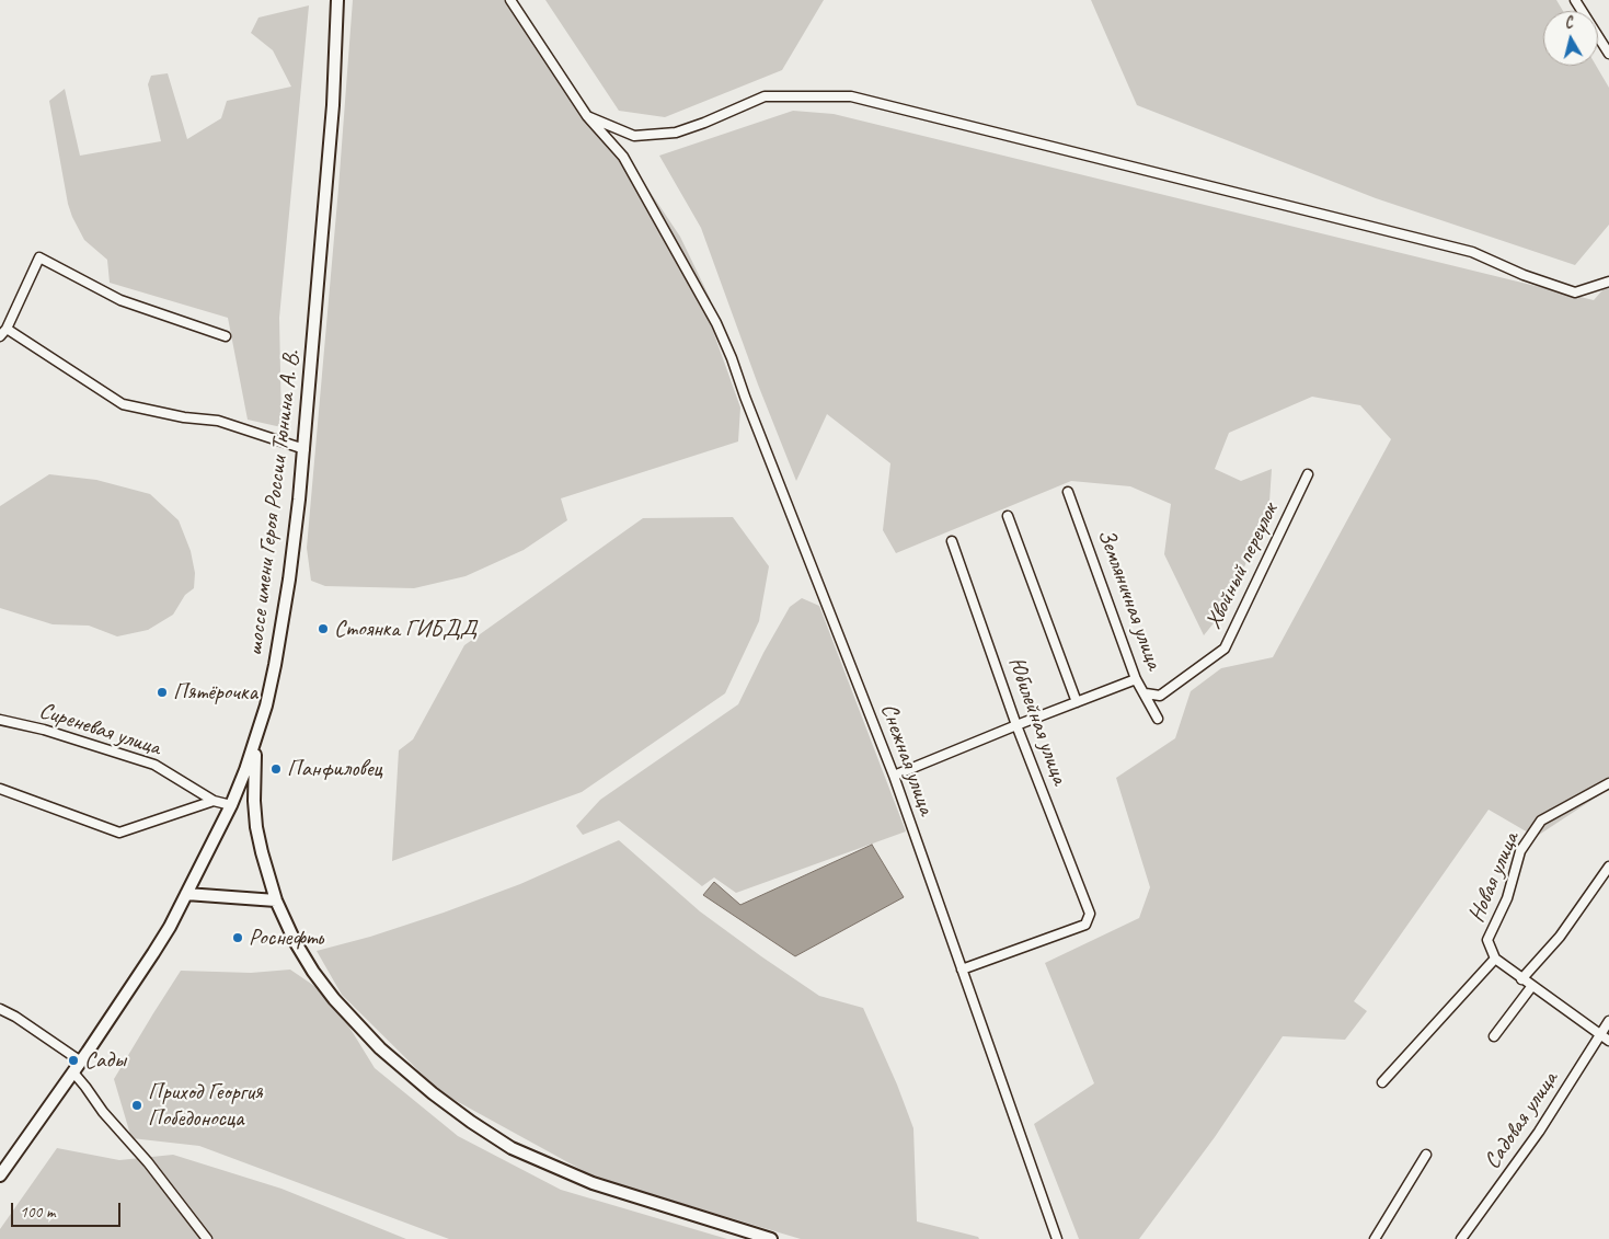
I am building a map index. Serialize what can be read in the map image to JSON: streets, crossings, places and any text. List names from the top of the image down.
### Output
{
  "streets": {
    "main road": ["шоссе имени Героя России Тюнина А. В."],
    "street": [
      "Хвойный переулок",
      "Земляничная улица",
      "Юбилейная улица",
      "Сиреневая улица",
      "Снежная улица",
      "Новая улица",
      "Садовая улица"
    ]
  },
  "crossings": [
    ["шоссе имени Героя России Тюнина А. В.", "Сиреневая улица"],
    ["Хвойный переулок", "Земляничная улица"],
    ["Юбилейная улица", "Снежная улица"]
  ],
  "places": [
    "Стоянка ГИБДД",
    "Пятёрочка",
    "Панфиловец",
    "Роснефть",
    "Сады",
    "Приход Георгия Победоносца"
  ],
  "scale_bar": "100 m",
  "north": "top"
}
